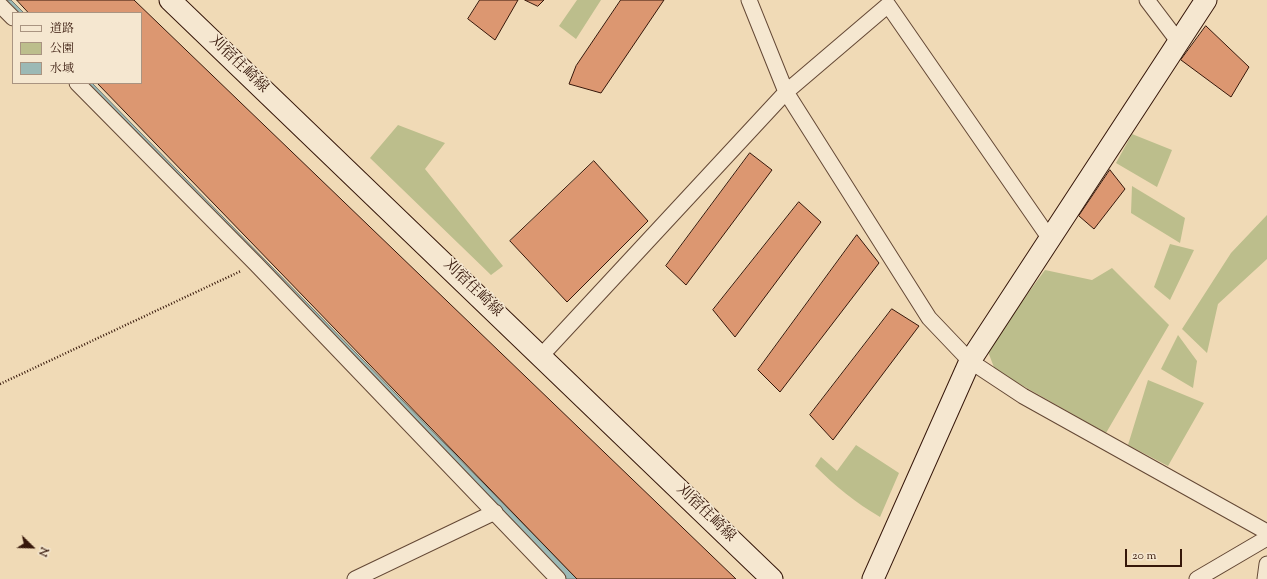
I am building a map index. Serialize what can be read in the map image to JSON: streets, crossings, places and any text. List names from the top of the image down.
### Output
{
  "streets": {
    "main road": ["刈宿住崎線"]
  },
  "legend": ["道路", "公園", "水域"],
  "scale_bar": "20 m",
  "north": "bottom right"
}
